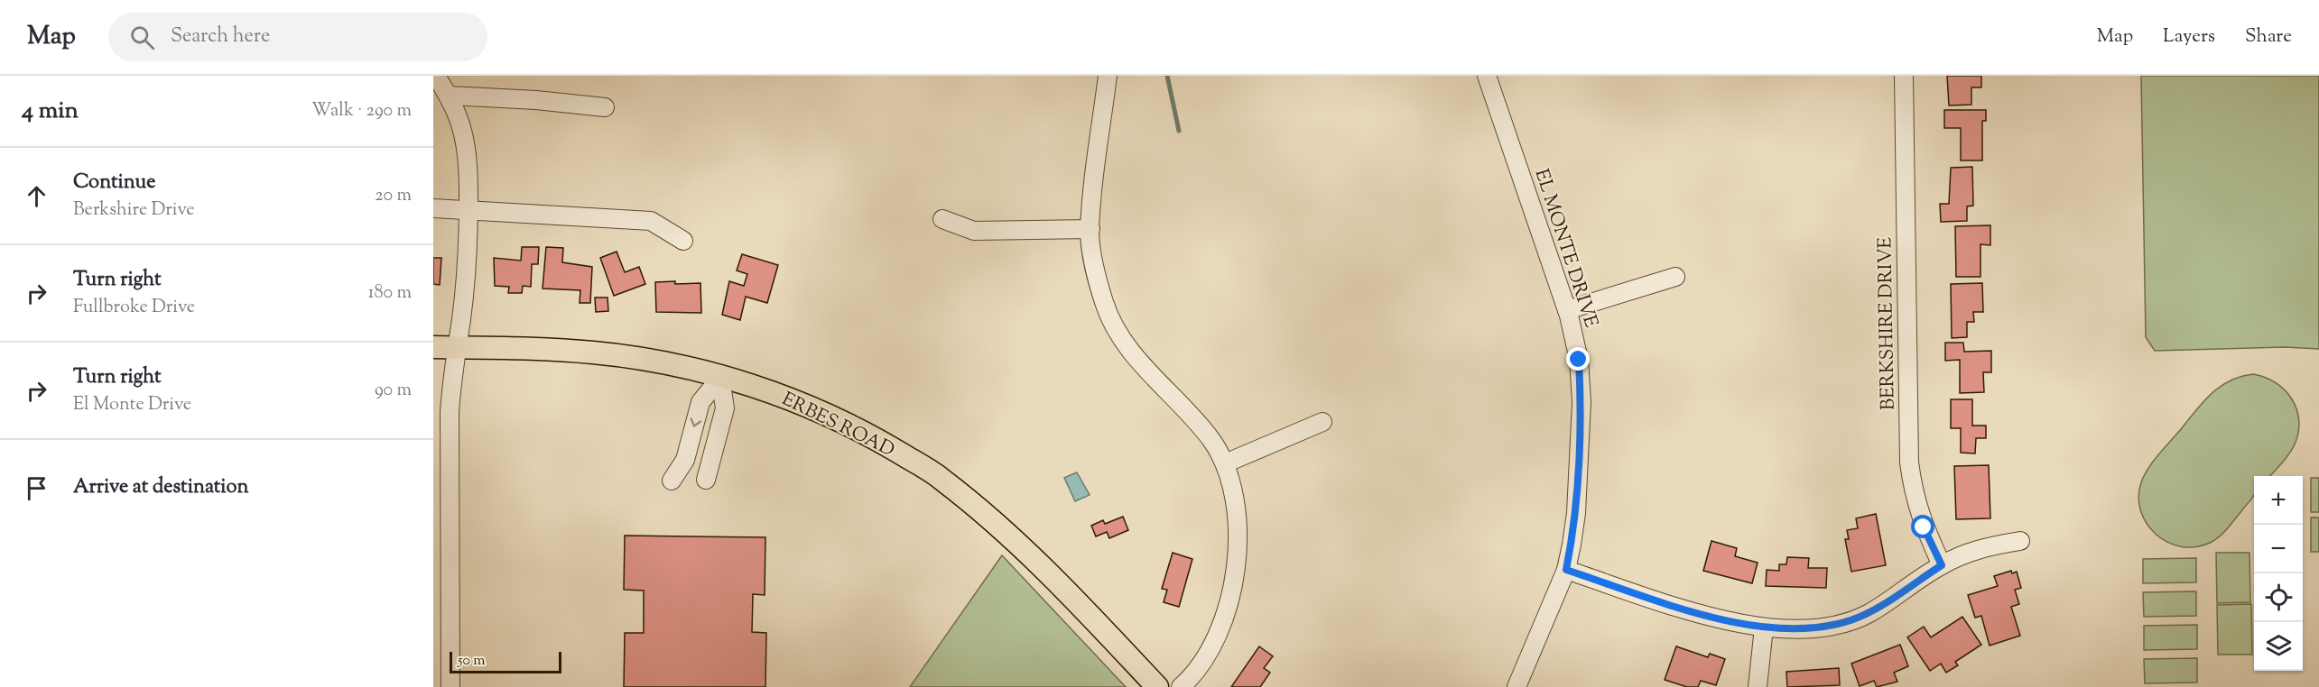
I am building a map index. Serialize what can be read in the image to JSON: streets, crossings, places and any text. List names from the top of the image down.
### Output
{
  "streets": {
    "main road": ["ERBES ROAD"],
    "street": ["EL MONTE DRIVE", "BERKSHIRE DRIVE"]
  },
  "scale_bar": "50 m",
  "page": {
    "header": "Map",
    "search": "Search here",
    "nav": ["Map", "Layers", "Share"],
    "heading": ["4 min", "Walk · 290 m"],
    "list": [
      ["Continue", "Berkshire Drive", "20 m"],
      ["Turn right", "Fullbroke Drive", "180 m"],
      ["Turn right", "El Monte Drive", "90 m"],
      "Arrive at destination"
    ],
    "map_buttons": ["+", "−"],
    "scale": "50 m"
  }
}
